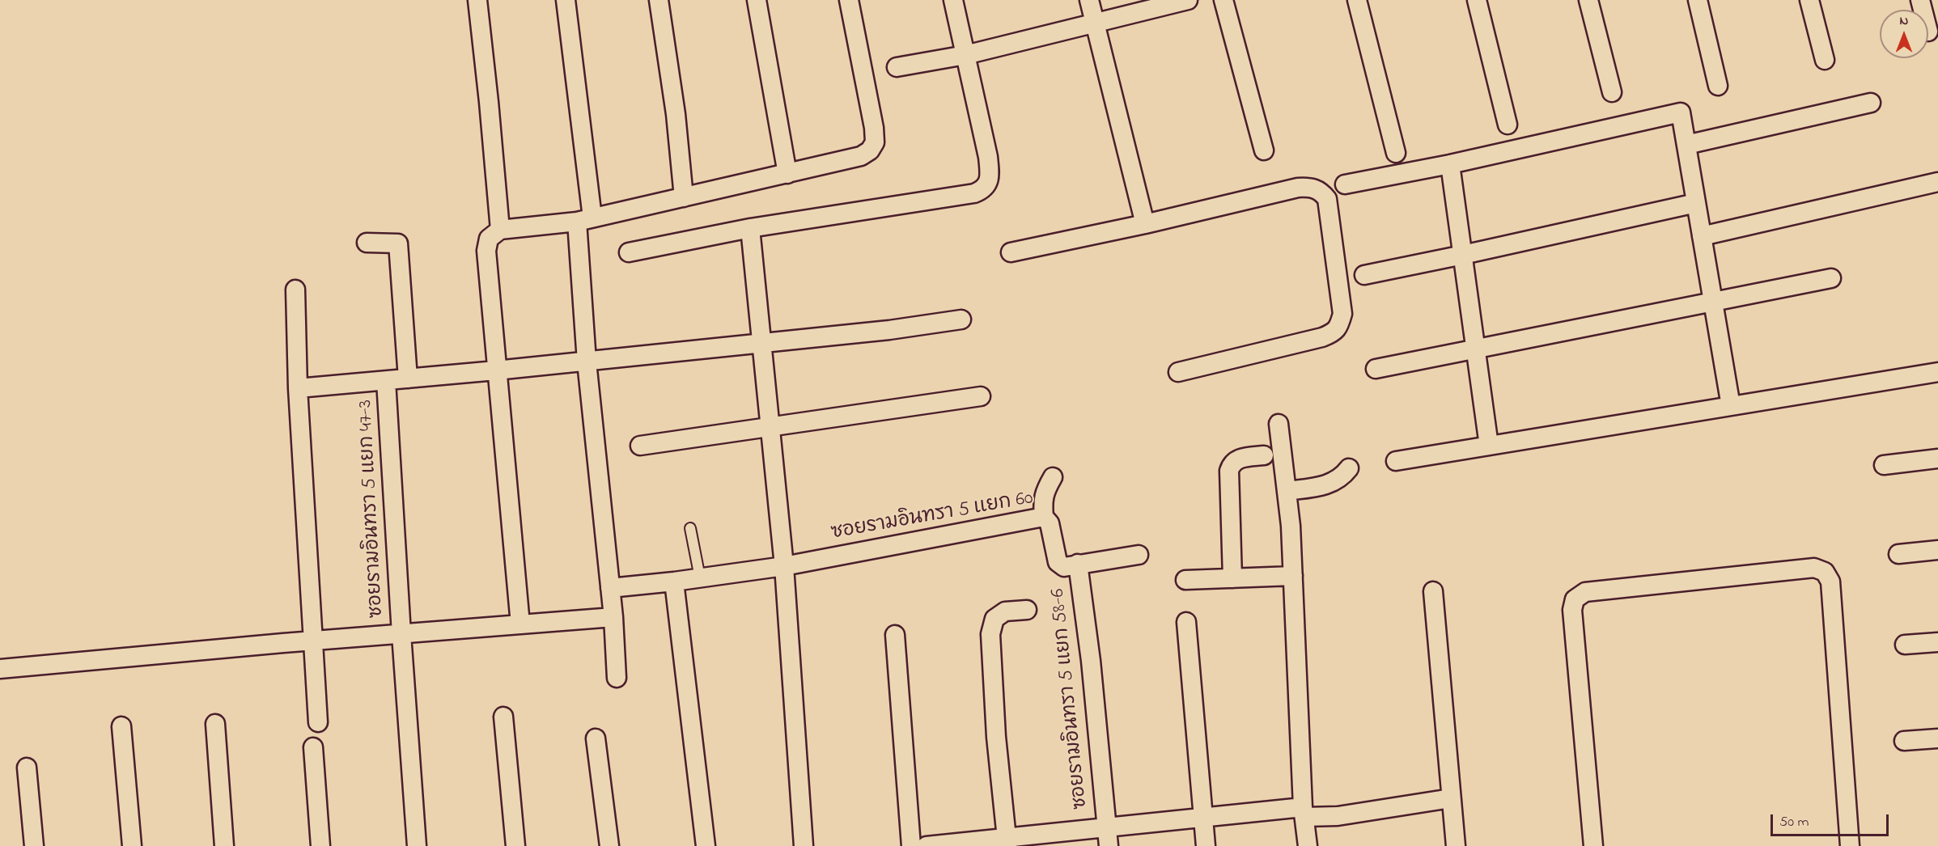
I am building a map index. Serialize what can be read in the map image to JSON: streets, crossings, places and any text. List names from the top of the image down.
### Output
{
  "streets": {
    "street": ["ซอยรามอินทรา 5 แยก 47-3", "ซอยรามอินทรา 5 แยก 60", "ซอยรามอินทรา 5 แยก 58-6"]
  },
  "crossings": [
    ["ซอยรามอินทรา 5 แยก 60", "ซอยรามอินทรา 5 แยก 58-6"]
  ],
  "scale_bar": "50 m",
  "north": "top"
}
